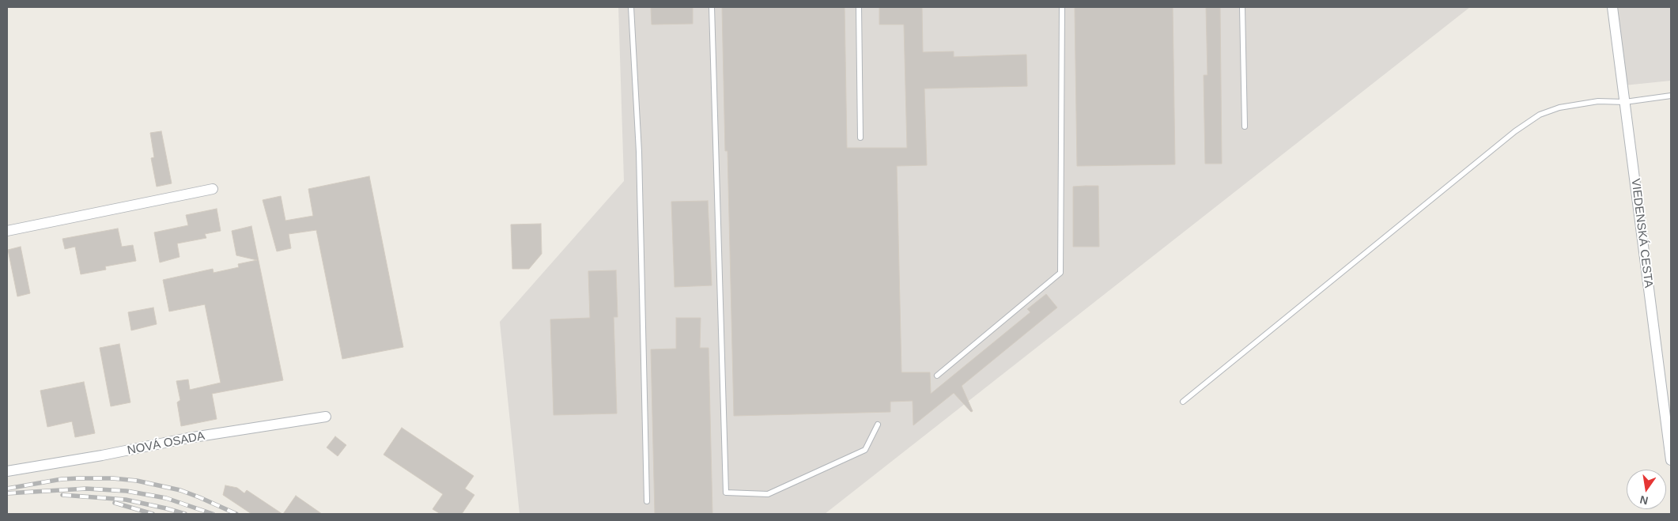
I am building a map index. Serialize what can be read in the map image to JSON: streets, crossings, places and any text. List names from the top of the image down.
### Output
{
  "streets": {
    "street": ["VIEDENSKÁ CESTA", "NOVÁ OSADA"]
  },
  "north": "bottom"
}
